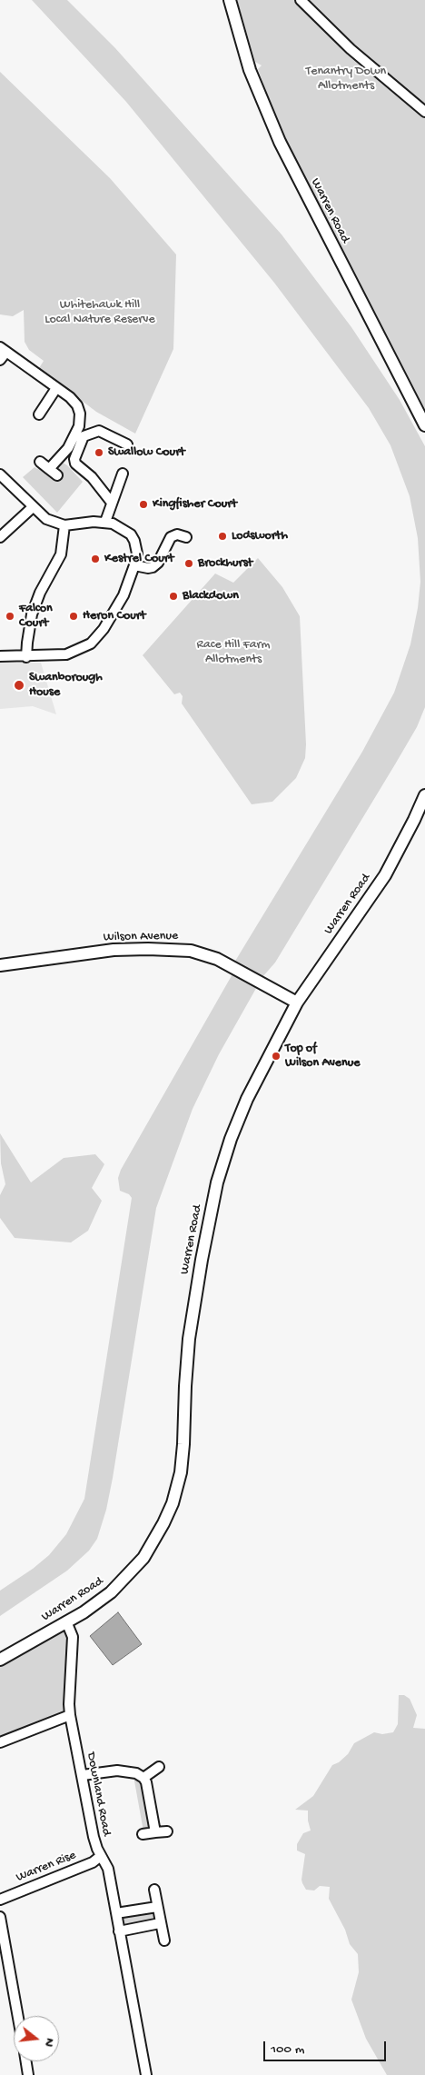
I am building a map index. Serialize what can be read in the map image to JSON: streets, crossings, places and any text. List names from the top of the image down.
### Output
{
  "streets": {
    "street": [
      "Warren Road",
      "Wilson Avenue",
      "Downland Road",
      "Warren Rise"
    ]
  },
  "crossings": [
    ["Warren Road", "Wilson Avenue"],
    ["Warren Road", "Downland Road"],
    ["Downland Road", "Warren Rise"]
  ],
  "parks": ["Tenantry Down Allotments", "Whitehawk Hill Local Nature Reserve", "Race Hill Farm Allotments"],
  "places": [
    "Swallow Court",
    "Kingfisher Court",
    "Lodsworth",
    "Kestrel Court",
    "Brockhurst",
    "Blackdown",
    "Falcon Court",
    "Heron Court",
    "Swanborough House",
    "Top of Wilson Avenue"
  ],
  "scale_bar": "100 m",
  "north": "right"
}
